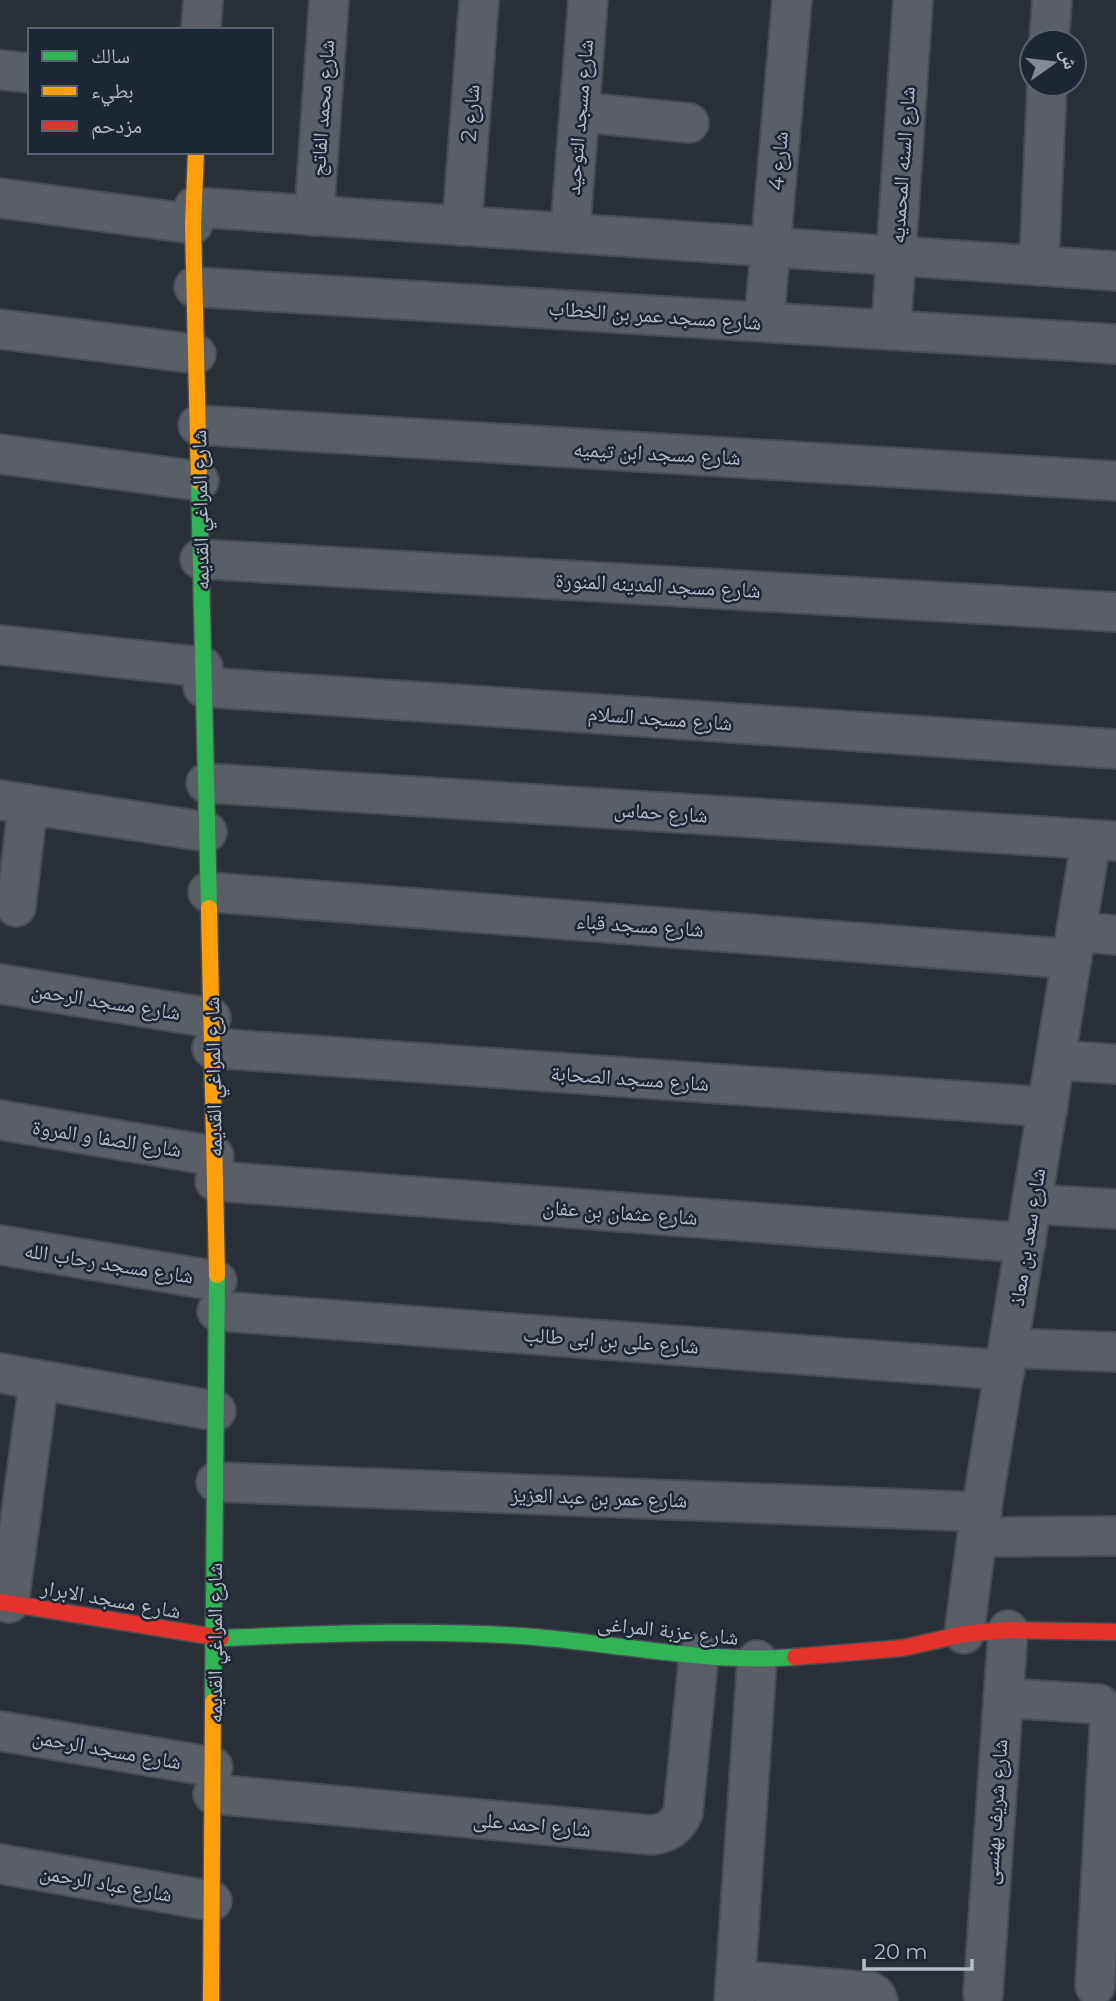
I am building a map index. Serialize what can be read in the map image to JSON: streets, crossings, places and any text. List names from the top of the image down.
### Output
{
  "streets": {
    "street": [
      "شارع محمد الفاتح",
      "شارع 2",
      "شارع مسجد التوحيد",
      "شارع 4",
      "شارع السنه المحمديه",
      "شارع مسجد عمر بن الخطاب",
      "شارع مسجد ابن تيميه",
      "شارع المراغي القديمه",
      "شارع مسجد المدينه المنورة",
      "شارع مسجد السلام",
      "شارع حماس",
      "شارع مسجد قباء",
      "شارع مسجد الرحمن",
      "شارع مسجد الصحابة",
      "شارع الصفا و المروة",
      "شارع عثمان بن عفان",
      "شارع سعد بن معاذ",
      "شارع مسجد رحاب الله",
      "شارع على بن ابى طالب",
      "شارع عمر بن عبد العزيز",
      "شارع مسجد الابرار",
      "شارع عزبة المراغى",
      "شارع شريف بهنسى",
      "شارع احمد على",
      "شارع عباد الرحمن"
    ]
  },
  "crossings": [
    ["شارع 4", "شارع مسجد عمر بن الخطاب"],
    ["شارع السنه المحمديه", "شارع مسجد عمر بن الخطاب"],
    ["شارع مسجد عمر بن الخطاب", "شارع المراغي القديمه"],
    ["شارع مسجد ابن تيميه", "شارع المراغي القديمه"],
    ["شارع المراغي القديمه", "شارع مسجد المدينه المنورة"],
    ["شارع المراغي القديمه", "شارع مسجد السلام"],
    ["شارع المراغي القديمه", "شارع حماس"],
    ["شارع المراغي القديمه", "شارع مسجد قباء"],
    ["شارع المراغي القديمه", "شارع مسجد الرحمن"],
    ["شارع المراغي القديمه", "شارع مسجد الصحابة"],
    ["شارع المراغي القديمه", "شارع الصفا و المروة"],
    ["شارع المراغي القديمه", "شارع عثمان بن عفان"],
    ["شارع المراغي القديمه", "شارع مسجد رحاب الله"],
    ["شارع المراغي القديمه", "شارع على بن ابى طالب"],
    ["شارع المراغي القديمه", "شارع عمر بن عبد العزيز"],
    ["شارع المراغي القديمه", "شارع مسجد الابرار"],
    ["شارع المراغي القديمه", "شارع عزبة المراغى"],
    ["شارع المراغي القديمه", "شارع احمد على"],
    ["شارع المراغي القديمه", "شارع عباد الرحمن"],
    ["شارع حماس", "شارع سعد بن معاذ"],
    ["شارع مسجد قباء", "شارع سعد بن معاذ"],
    ["شارع مسجد الرحمن", "شارع مسجد الصحابة"],
    ["شارع مسجد الرحمن", "شارع احمد على"],
    ["شارع مسجد الصحابة", "شارع سعد بن معاذ"],
    ["شارع الصفا و المروة", "شارع عثمان بن عفان"],
    ["شارع عثمان بن عفان", "شارع سعد بن معاذ"],
    ["شارع سعد بن معاذ", "شارع على بن ابى طالب"],
    ["شارع سعد بن معاذ", "شارع عمر بن عبد العزيز"],
    ["شارع سعد بن معاذ", "شارع عزبة المراغى"],
    ["شارع مسجد رحاب الله", "شارع على بن ابى طالب"],
    ["شارع مسجد الابرار", "شارع عزبة المراغى"],
    ["شارع عزبة المراغى", "شارع شريف بهنسى"],
    ["شارع عزبة المراغى", "شارع احمد على"]
  ],
  "legend": ["سالك", "بطيء", "مزدحم"],
  "scale_bar": "20 m",
  "north": "right"
}
